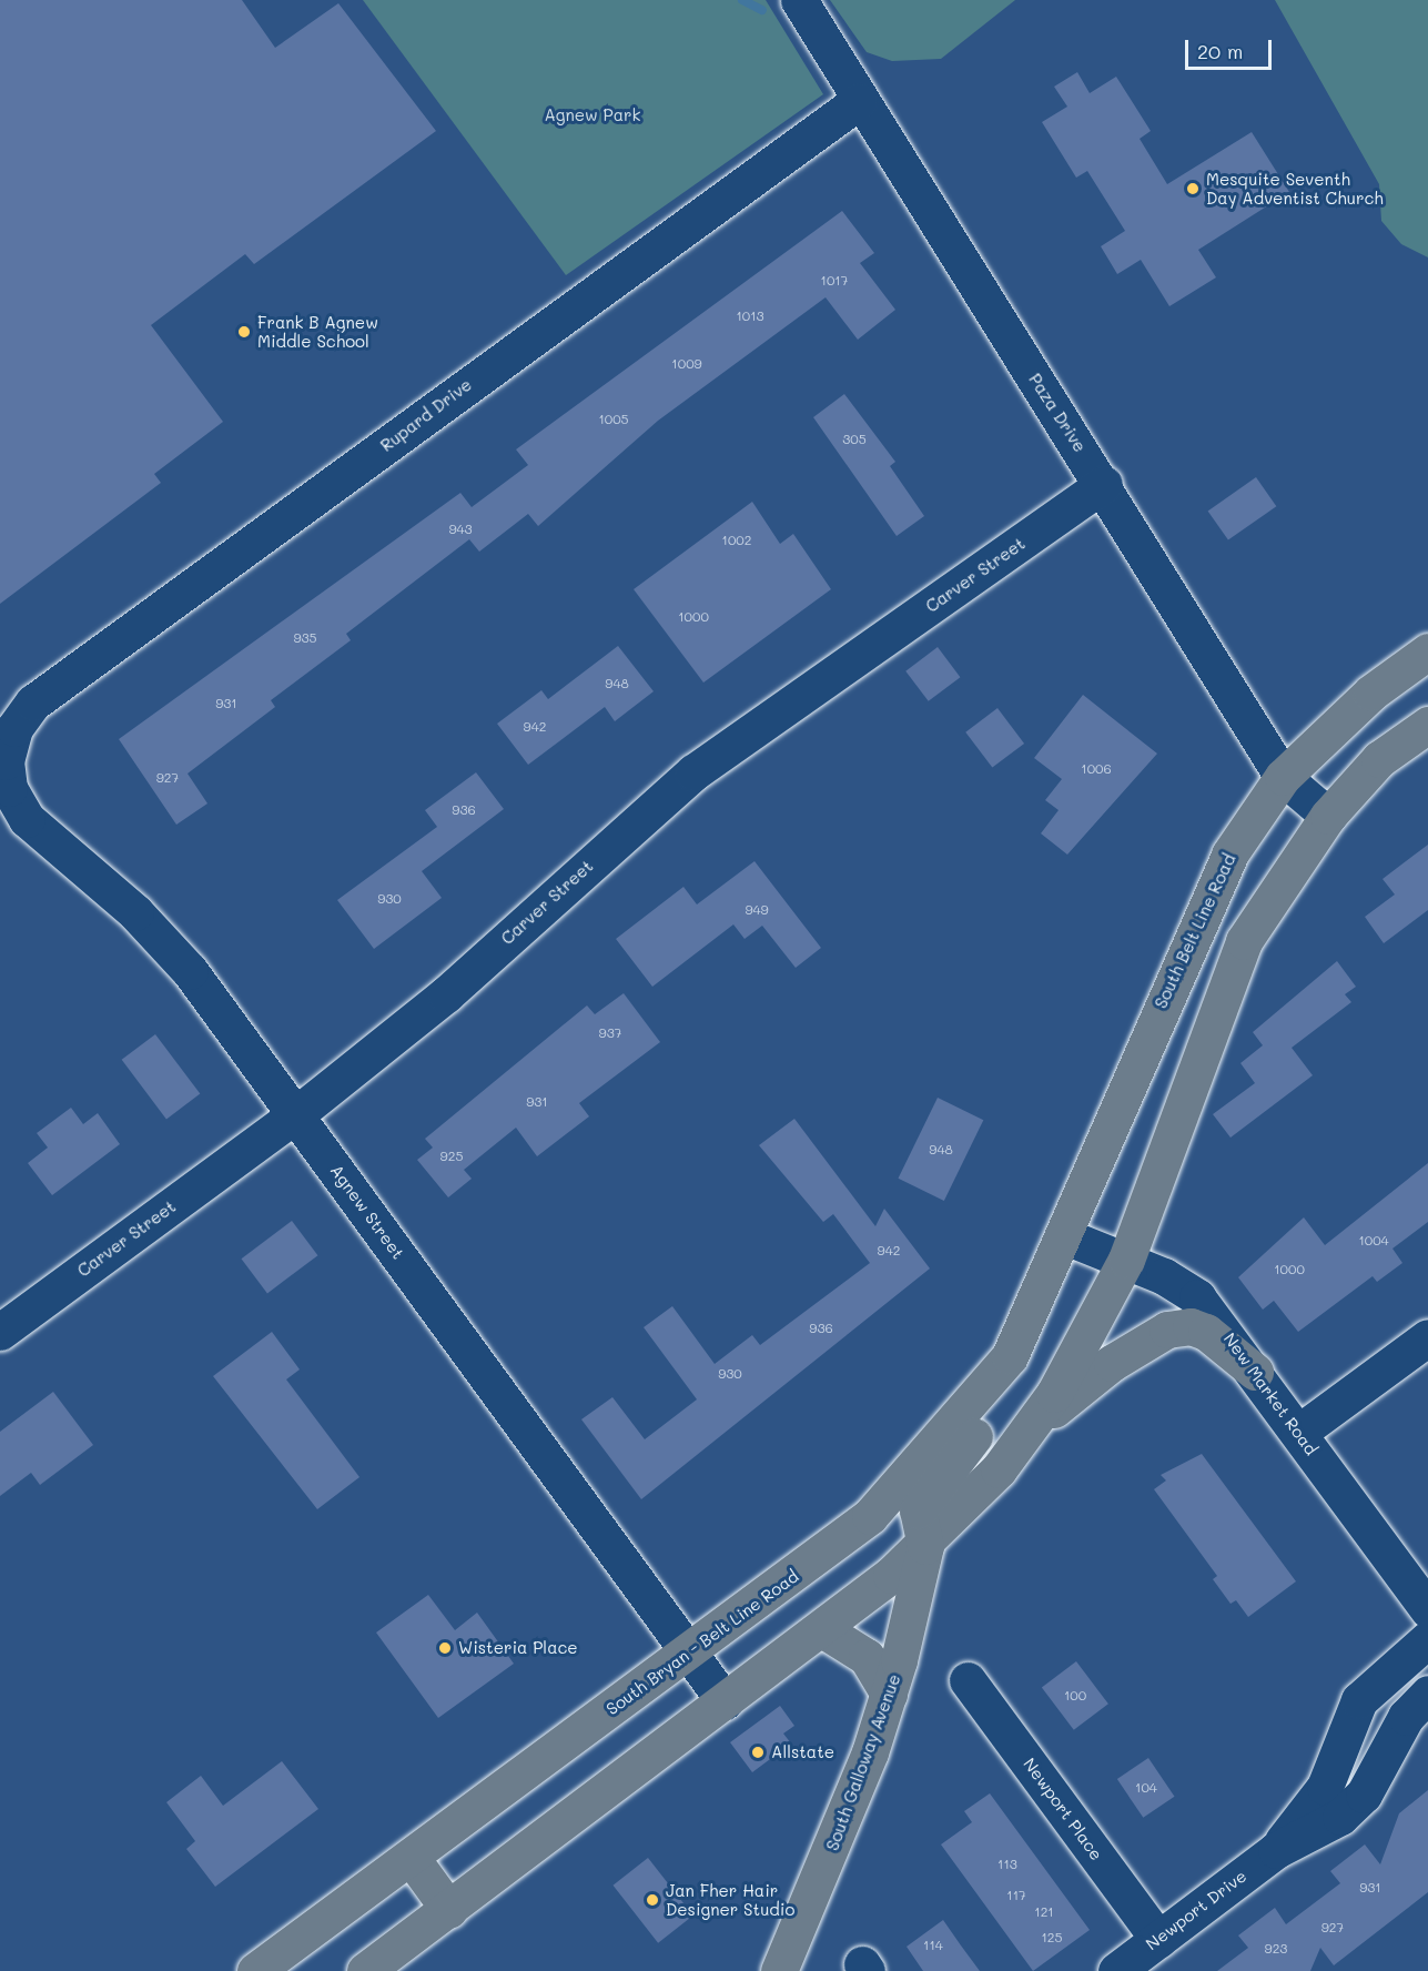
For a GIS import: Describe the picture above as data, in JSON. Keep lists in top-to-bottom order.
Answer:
{
  "streets": {
    "main road": ["South Belt Line Road", "South Bryan - Belt Line Road", "South Galloway Avenue"],
    "street": [
      "Paza Drive",
      "Rupard Drive",
      "Carver Street",
      "Agnew Street",
      "New Market Road",
      "Newport Place",
      "Newport Drive"
    ]
  },
  "crossings": [
    ["Paza Drive", "Rupard Drive"],
    ["Paza Drive", "Carver Street"],
    ["Paza Drive", "South Belt Line Road"],
    ["Rupard Drive", "Agnew Street"],
    ["Carver Street", "Agnew Street"],
    ["South Belt Line Road", "New Market Road"],
    ["South Belt Line Road", "South Bryan - Belt Line Road"],
    ["Agnew Street", "South Bryan - Belt Line Road"],
    ["New Market Road", "South Bryan - Belt Line Road"],
    ["Newport Place", "Newport Drive"]
  ],
  "parks": ["Agnew Park"],
  "places": [
    "Mesquite Seventh Day Adventist Church",
    "Frank B Agnew Middle School",
    "Wisteria Place",
    "Allstate",
    "Jan Fher Hair Designer Studio"
  ],
  "house_numbers": [
    "1017",
    "1013",
    "1009",
    "1005",
    "305",
    "943",
    "1002",
    "1000",
    "935",
    "948",
    "931",
    "942",
    "1006",
    "927",
    "936",
    "930",
    "949",
    "937",
    "931",
    "948",
    "925",
    "1004",
    "942",
    "1000",
    "936",
    "930",
    "100",
    "104",
    "113",
    "931",
    "117",
    "121",
    "927",
    "125",
    "114",
    "923"
  ],
  "scale_bar": "20 m"
}
